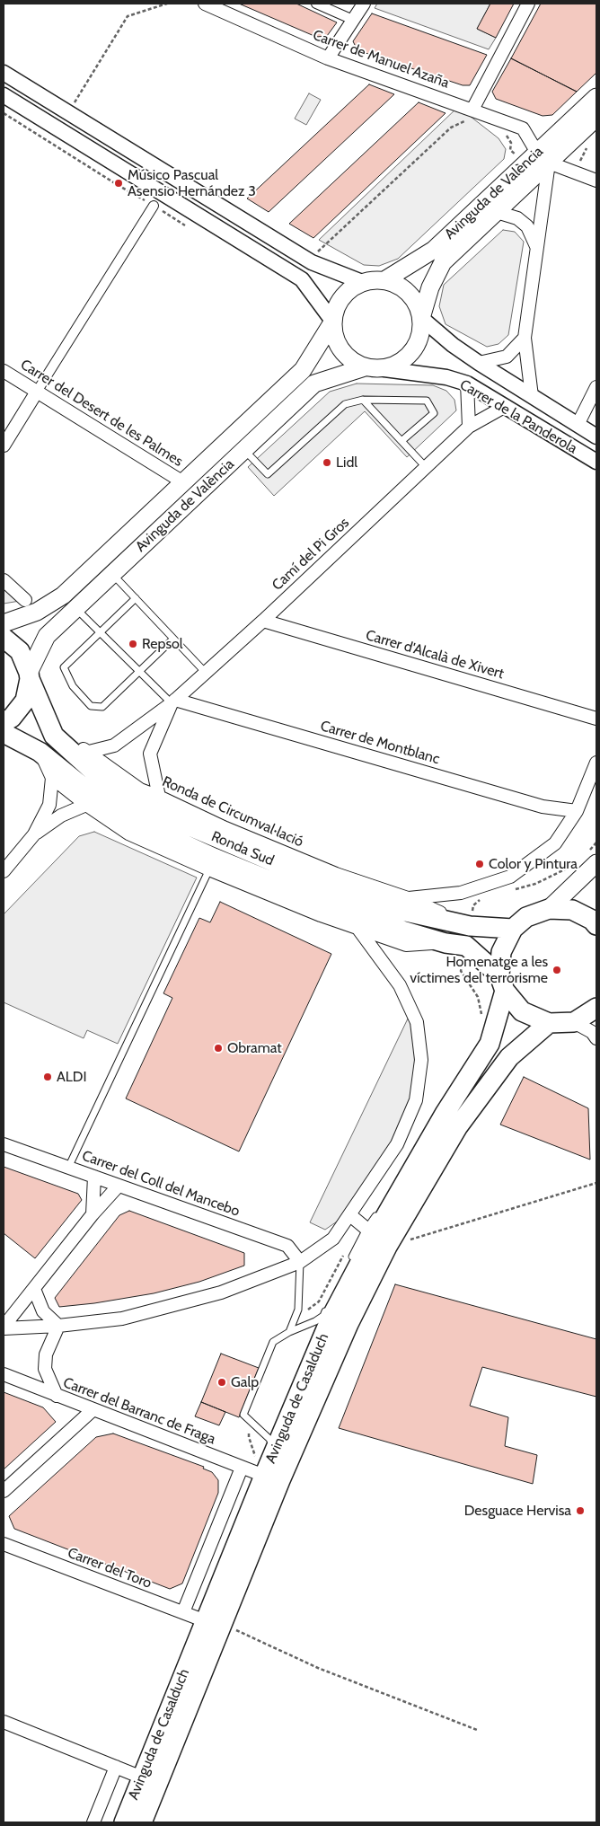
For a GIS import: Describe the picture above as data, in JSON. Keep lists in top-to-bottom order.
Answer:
{
  "streets": {
    "main road": ["Avinguda de València", "Ronda Sud", "Avinguda de Casalduch"],
    "street": [
      "Carrer de Manuel Azaña",
      "Carrer del Desert de les Palmes",
      "Carrer de la Panderola",
      "Camí del Pi Gros",
      "Carrer d'Alcalà de Xivert",
      "Carrer de Montblanc",
      "Ronda de Circumval·lació",
      "Carrer del Coll del Mancebo",
      "Carrer del Barranc de Fraga",
      "Carrer del Toro"
    ]
  },
  "crossings": [
    ["Carrer de Manuel Azaña", "Avinguda de València"],
    ["Carrer de Manuel Azaña", "Carrer de la Panderola"],
    ["Avinguda de València", "Carrer del Desert de les Palmes"],
    ["Avinguda de València", "Carrer de la Panderola"],
    ["Avinguda de València", "Ronda Sud"],
    ["Carrer de la Panderola", "Camí del Pi Gros"],
    ["Camí del Pi Gros", "Carrer d'Alcalà de Xivert"],
    ["Camí del Pi Gros", "Carrer de Montblanc"],
    ["Camí del Pi Gros", "Ronda de Circumval·lació"],
    ["Carrer de Montblanc", "Ronda de Circumval·lació"],
    ["Ronda de Circumval·lació", "Ronda Sud"],
    ["Ronda Sud", "Avinguda de Casalduch"],
    ["Avinguda de Casalduch", "Carrer del Barranc de Fraga"],
    ["Avinguda de Casalduch", "Carrer del Toro"]
  ],
  "places": [
    "Músico Pascual Asensio Hernández 3",
    "Lidl",
    "Repsol",
    "Color y Pintura",
    "Homenatge a les víctimes del terrorisme",
    "Obramat",
    "ALDI",
    "Galp",
    "Desguace Hervisa"
  ]
}
